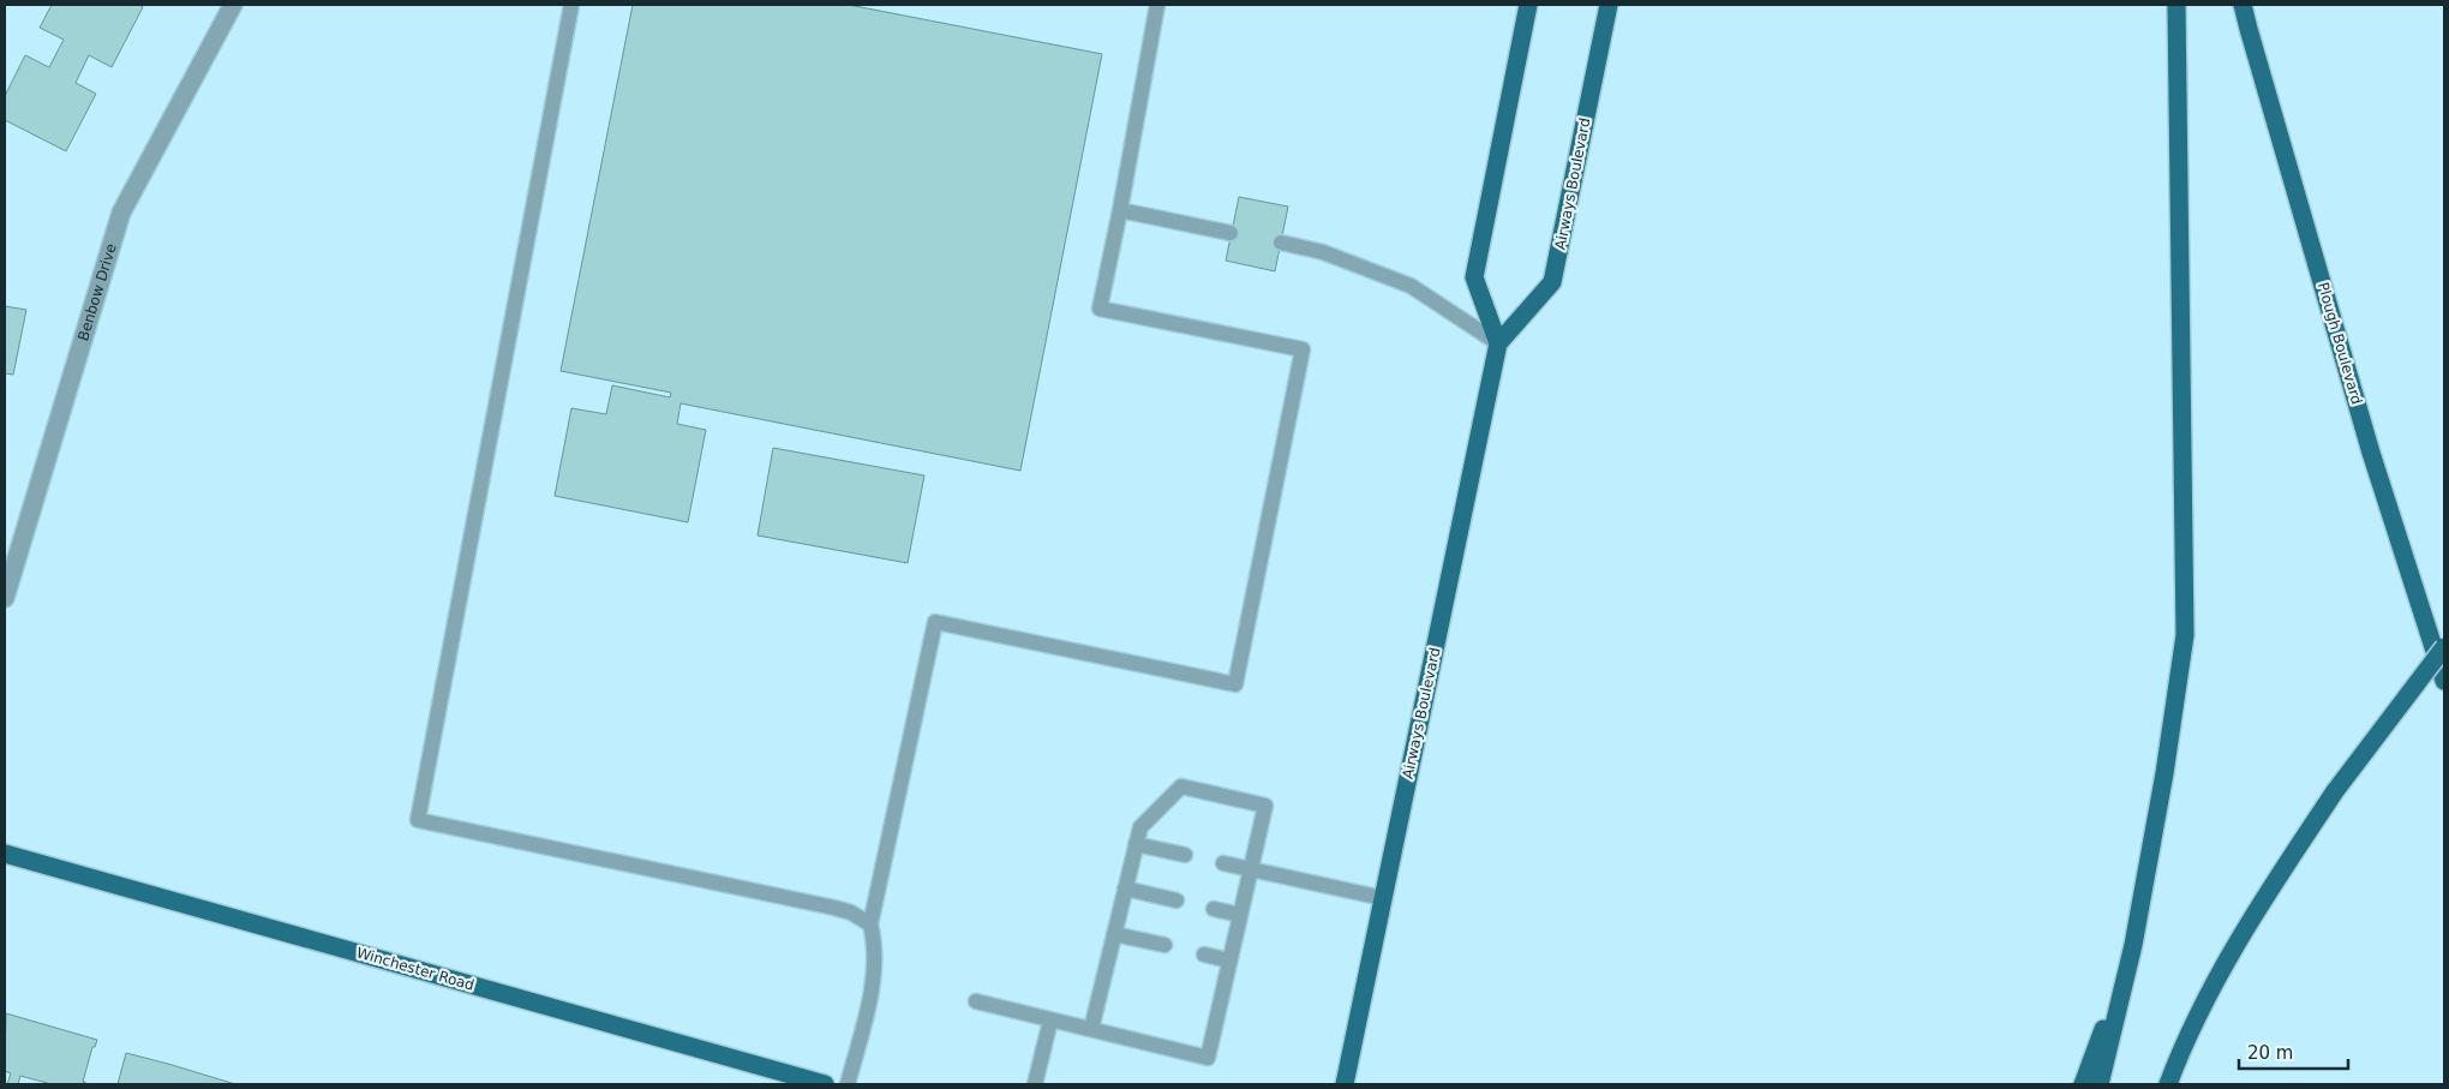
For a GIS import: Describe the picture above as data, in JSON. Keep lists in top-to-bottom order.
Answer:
{
  "streets": {
    "main road": ["Airways Boulevard", "Plough Boulevard", "Winchester Road"],
    "street": ["Benbow Drive"]
  },
  "scale_bar": "20 m"
}
